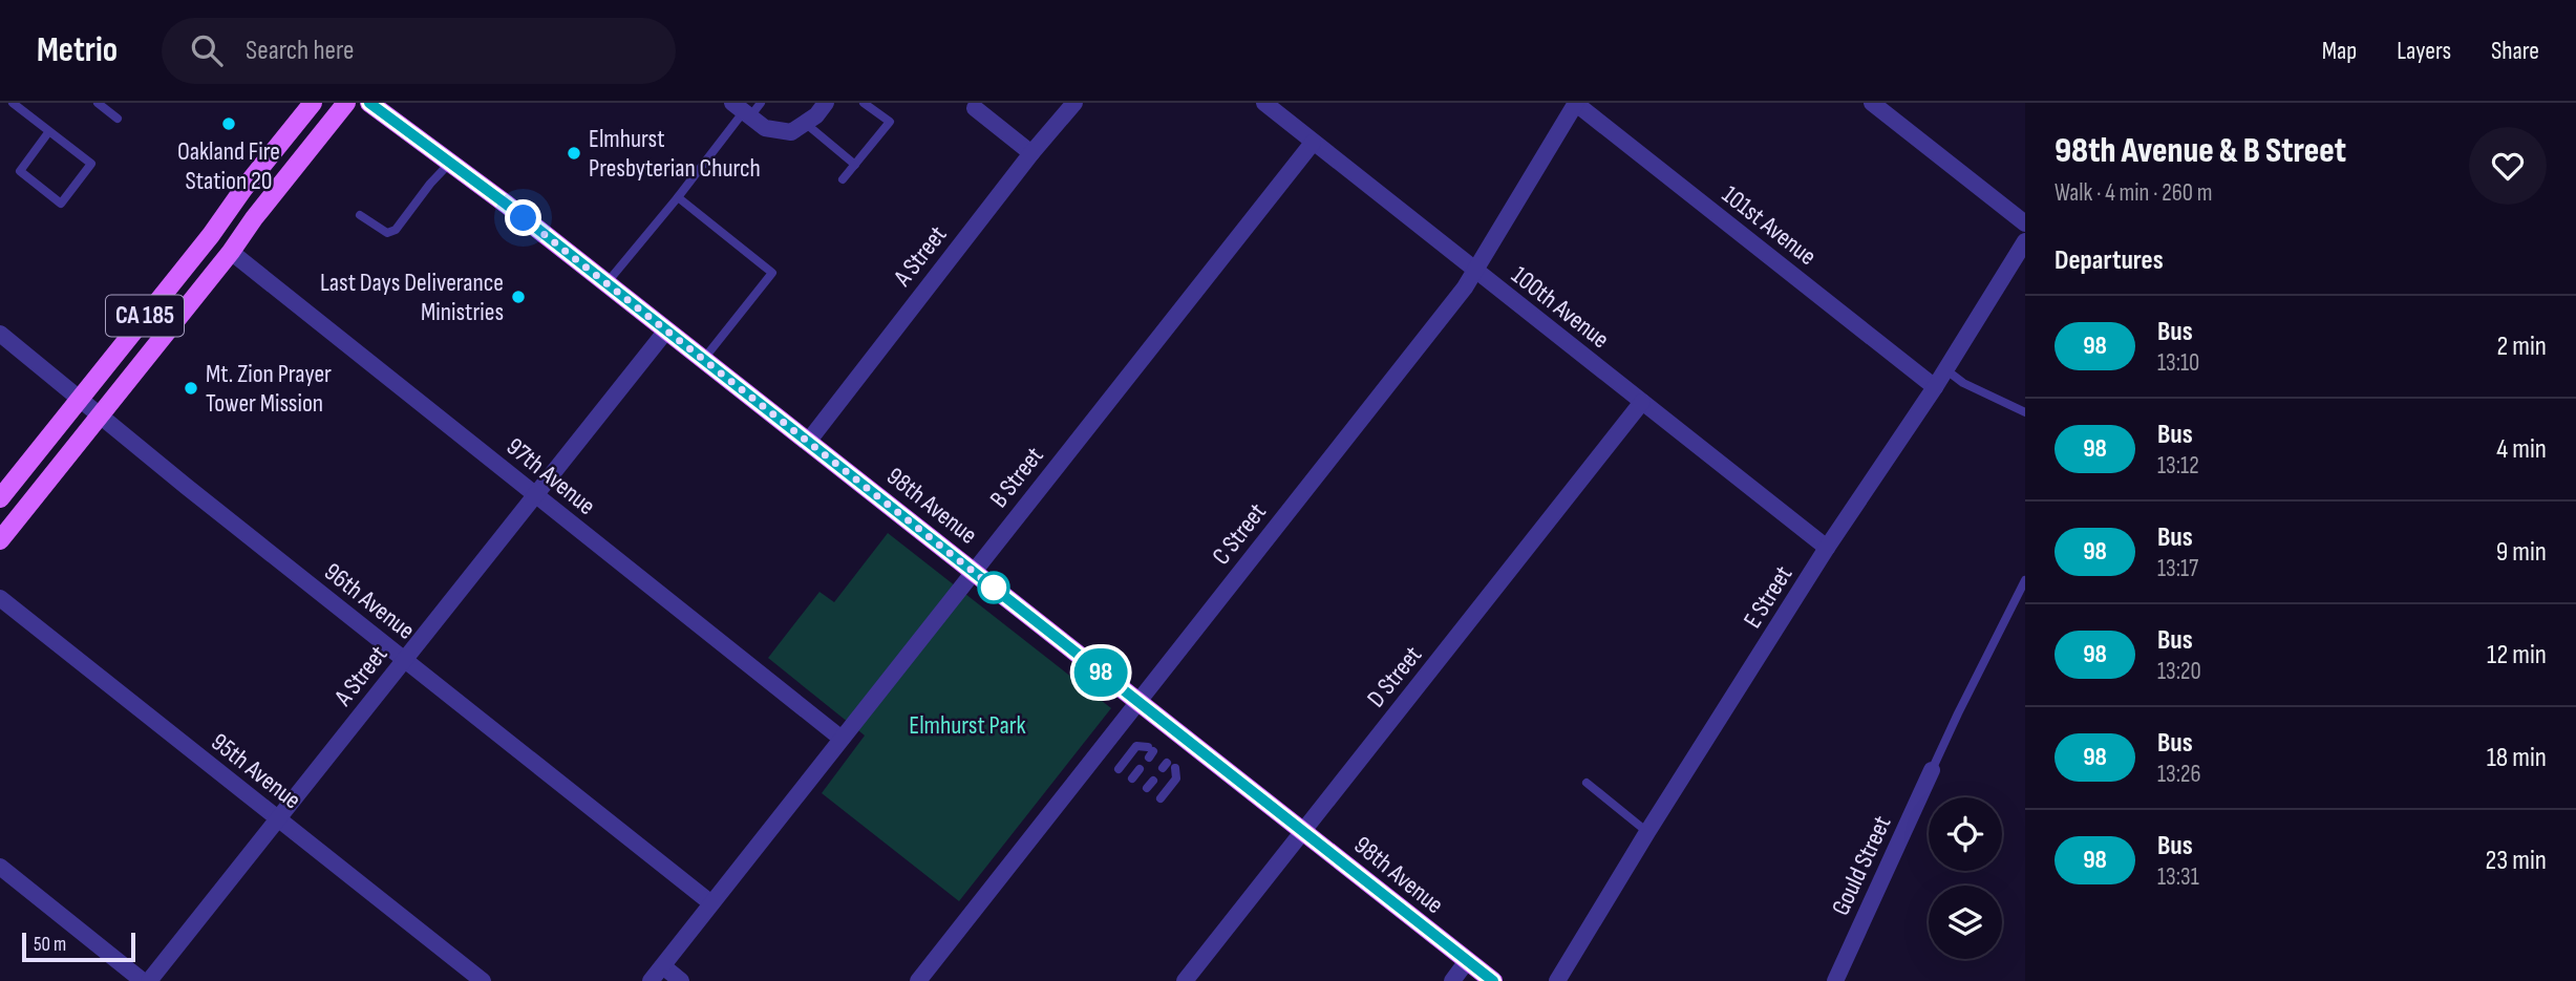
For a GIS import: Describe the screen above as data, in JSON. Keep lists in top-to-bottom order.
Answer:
{
  "streets": {
    "main road": ["CA 185", "98th Avenue"],
    "street": [
      "101st Avenue",
      "A Street",
      "100th Avenue",
      "97th Avenue",
      "B Street",
      "C Street",
      "E Street",
      "96th Avenue",
      "D Street",
      "95th Avenue",
      "Gould Street"
    ]
  },
  "crossings": [
    ["101st Avenue", "C Street"],
    ["101st Avenue", "E Street"],
    ["A Street", "97th Avenue"],
    ["A Street", "98th Avenue"],
    ["A Street", "96th Avenue"],
    ["A Street", "95th Avenue"],
    ["100th Avenue", "B Street"],
    ["100th Avenue", "C Street"],
    ["100th Avenue", "E Street"],
    ["100th Avenue", "D Street"],
    ["CA 185", "97th Avenue"],
    ["CA 185", "96th Avenue"],
    ["97th Avenue", "B Street"],
    ["B Street", "98th Avenue"],
    ["B Street", "96th Avenue"],
    ["98th Avenue", "C Street"],
    ["98th Avenue", "D Street"]
  ],
  "parks": ["Elmhurst Park"],
  "places": [
    "Oakland Fire Station 20",
    "Elmhurst Presbyterian Church",
    "Last Days Deliverance Ministries",
    "Mt. Zion Prayer Tower Mission"
  ],
  "lines": ["bus line 98"],
  "scale_bar": "50 m",
  "page": {
    "header": "Metrio",
    "search": "Search here",
    "nav": ["Map", "Layers", "Share"],
    "on_map": "98",
    "heading": [
      ["98th Avenue & B Street", "Walk · 4 min · 260 m"],
      "Departures"
    ],
    "list": [
      {
        "mark": "98",
        "name": "Bus",
        "note": "13:10",
        "value": "2 min"
      },
      {
        "mark": "98",
        "name": "Bus",
        "note": "13:12",
        "value": "4 min"
      },
      {
        "mark": "98",
        "name": "Bus",
        "note": "13:17",
        "value": "9 min"
      },
      {
        "mark": "98",
        "name": "Bus",
        "note": "13:20",
        "value": "12 min"
      },
      {
        "mark": "98",
        "name": "Bus",
        "note": "13:26",
        "value": "18 min"
      },
      {
        "mark": "98",
        "name": "Bus",
        "note": "13:31",
        "value": "23 min"
      }
    ],
    "scale": "50 m"
  }
}
